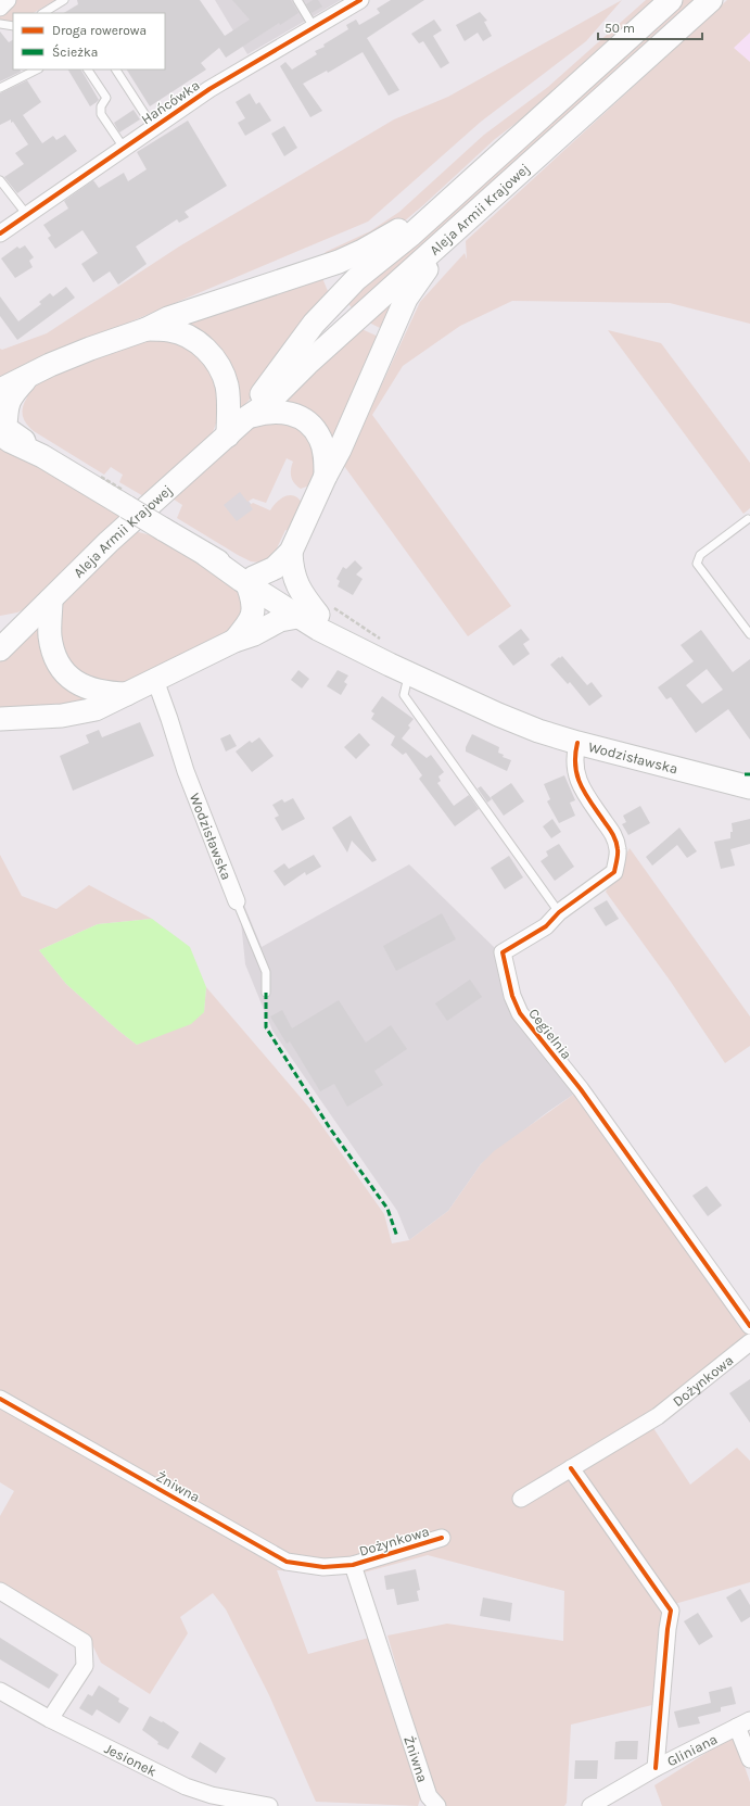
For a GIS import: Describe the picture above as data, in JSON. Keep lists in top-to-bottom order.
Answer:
{
  "streets": {
    "main road": ["Aleja Armii Krajowej", "Wodzisławska"],
    "street": [
      "Hańcówka",
      "Cegielnia",
      "Dożynkowa",
      "Żniwna",
      "Gliniana",
      "Jesionek"
    ]
  },
  "crossings": [
    ["Wodzisławska", "Cegielnia"],
    ["Dożynkowa", "Żniwna"]
  ],
  "legend": ["Droga rowerowa", "Ścieżka"],
  "scale_bar": "50 m"
}
